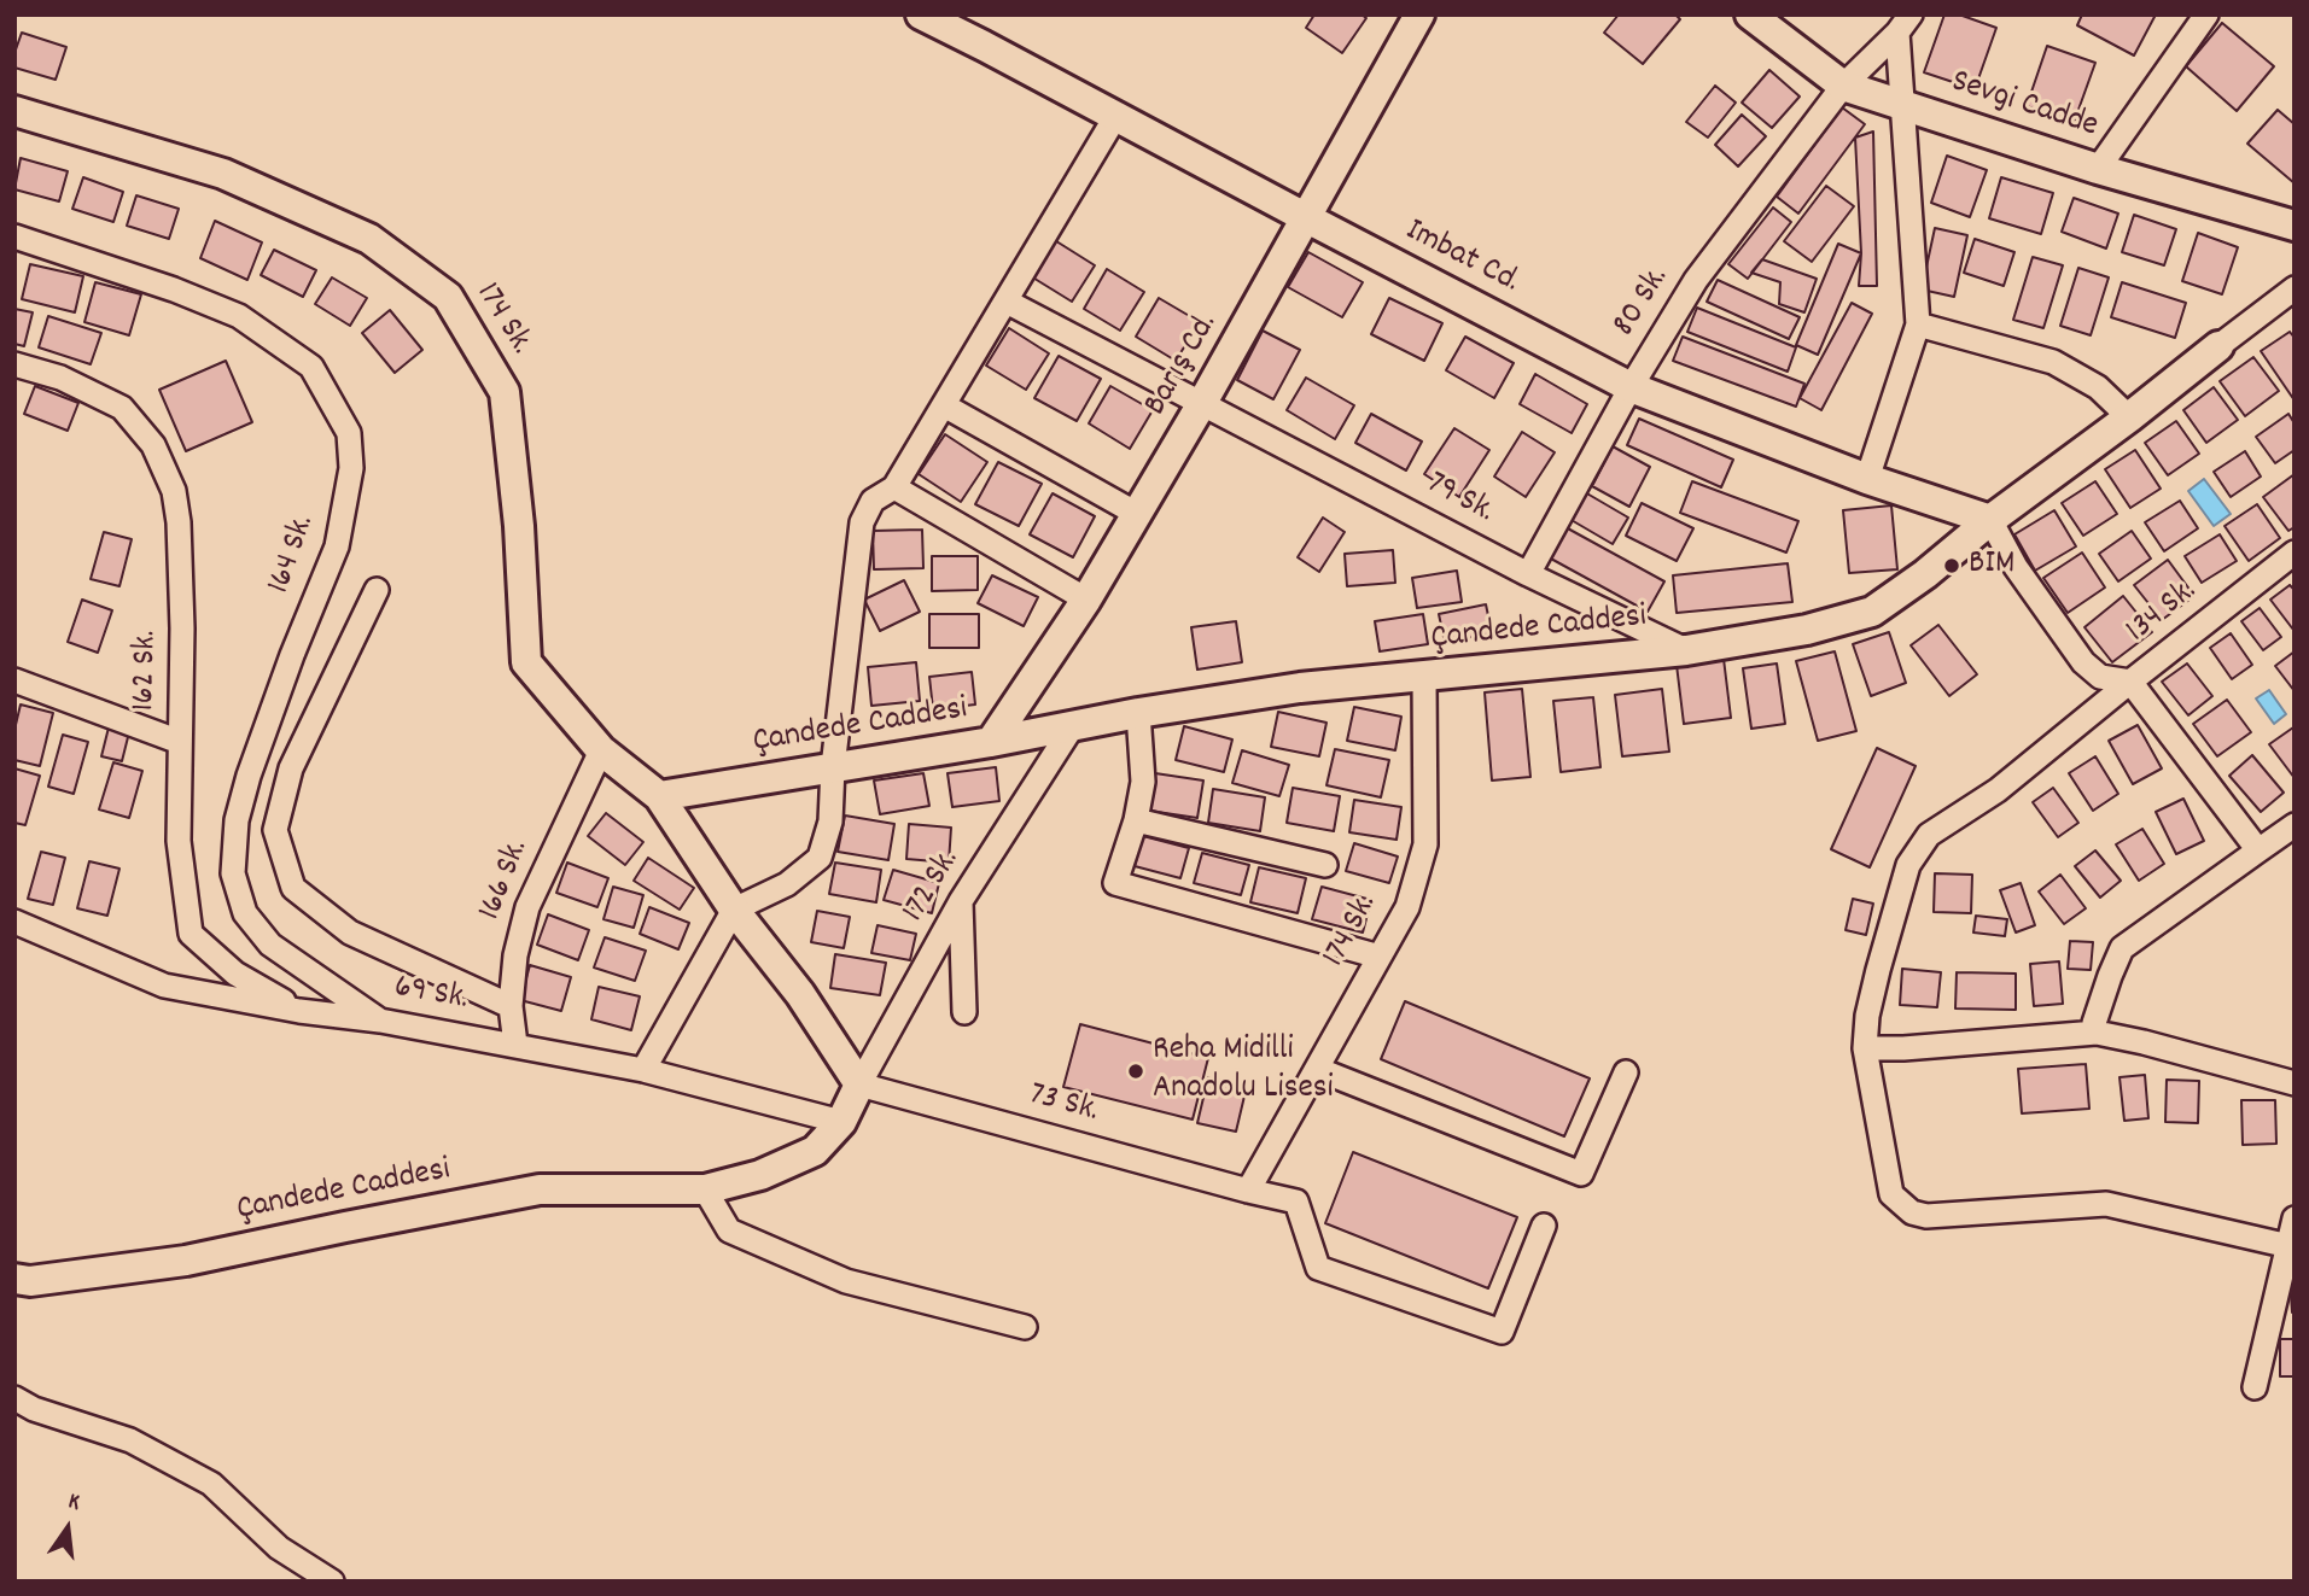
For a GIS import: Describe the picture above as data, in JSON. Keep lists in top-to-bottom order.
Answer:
{
  "streets": {
    "street": [
      "Sevgi Cadde",
      "Imbat Cd.",
      "80 Sk.",
      "174 Sk.",
      "Barış Cd.",
      "79 Sk.",
      "164 Sk.",
      "134 Sk.",
      "Çandede Caddesi",
      "162 Sk.",
      "166 Sk.",
      "172 Sk.",
      "69 Sk.",
      "73 Sk."
    ]
  },
  "crossings": [
    ["Sevgi Cadde", "80 Sk."],
    ["Imbat Cd.", "80 Sk."],
    ["Imbat Cd.", "Barış Cd."],
    ["Imbat Cd.", "134 Sk."],
    ["Imbat Cd.", "Çandede Caddesi"],
    ["80 Sk.", "79 Sk."],
    ["174 Sk.", "Çandede Caddesi"],
    ["174 Sk.", "166 Sk."],
    ["174 Sk.", "73 Sk."],
    ["Barış Cd.", "79 Sk."],
    ["Barış Cd.", "Çandede Caddesi"],
    ["79 Sk.", "Çandede Caddesi"],
    ["164 Sk.", "69 Sk."],
    ["134 Sk.", "Çandede Caddesi"],
    ["Çandede Caddesi", "172 Sk."],
    ["Çandede Caddesi", "69 Sk."],
    ["Çandede Caddesi", "73 Sk."],
    ["162 Sk.", "69 Sk."],
    ["166 Sk.", "69 Sk."],
    ["172 Sk.", "73 Sk."]
  ],
  "places": ["BIM", "Reha Midilli Anadolu Lisesi"],
  "north": "top"
}
